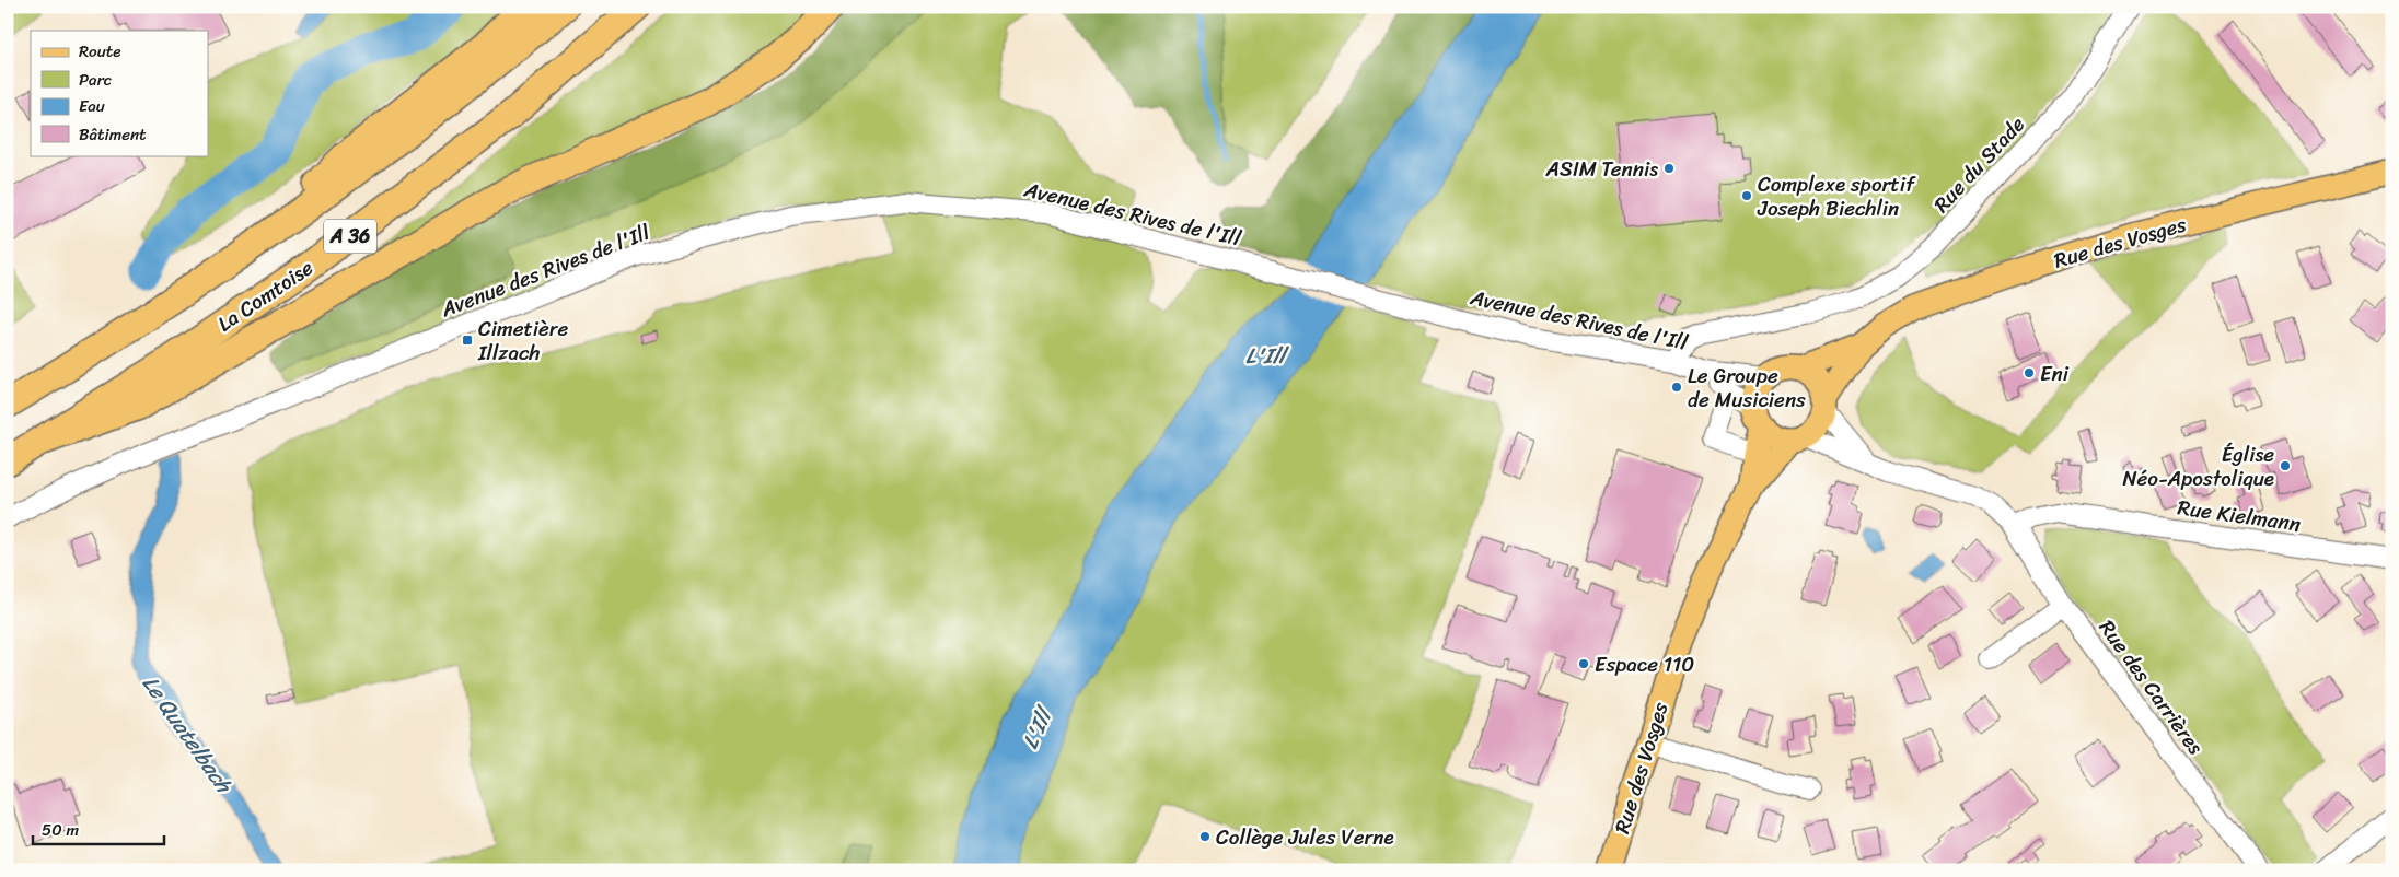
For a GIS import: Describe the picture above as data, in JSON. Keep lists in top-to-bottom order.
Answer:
{
  "streets": {
    "highway": ["A 36", "La Comtoise"],
    "main road": ["Rue des Vosges"],
    "street": [
      "Rue du Stade",
      "Avenue des Rives de l'Ill",
      "Rue Kielmann",
      "Rue des Carrières"
    ]
  },
  "crossings": [
    ["Rue du Stade", "Avenue des Rives de l'Ill"],
    ["Avenue des Rives de l'Ill", "Rue des Vosges"],
    ["Rue Kielmann", "Rue des Carrières"]
  ],
  "water": ["L'Ill", "Le Quatelbach"],
  "places": {
    "other": [
      "ASIM Tennis",
      "Complexe sportif Joseph Biechlin",
      "Eni",
      "Le Groupe de Musiciens",
      "Église Néo-Apostolique",
      "Espace 110",
      "Collège Jules Verne"
    ],
    "transit": ["Cimetière Illzach"]
  },
  "legend": [
    "Route",
    "Parc",
    "Eau",
    "Bâtiment"
  ],
  "scale_bar": "50 m"
}
